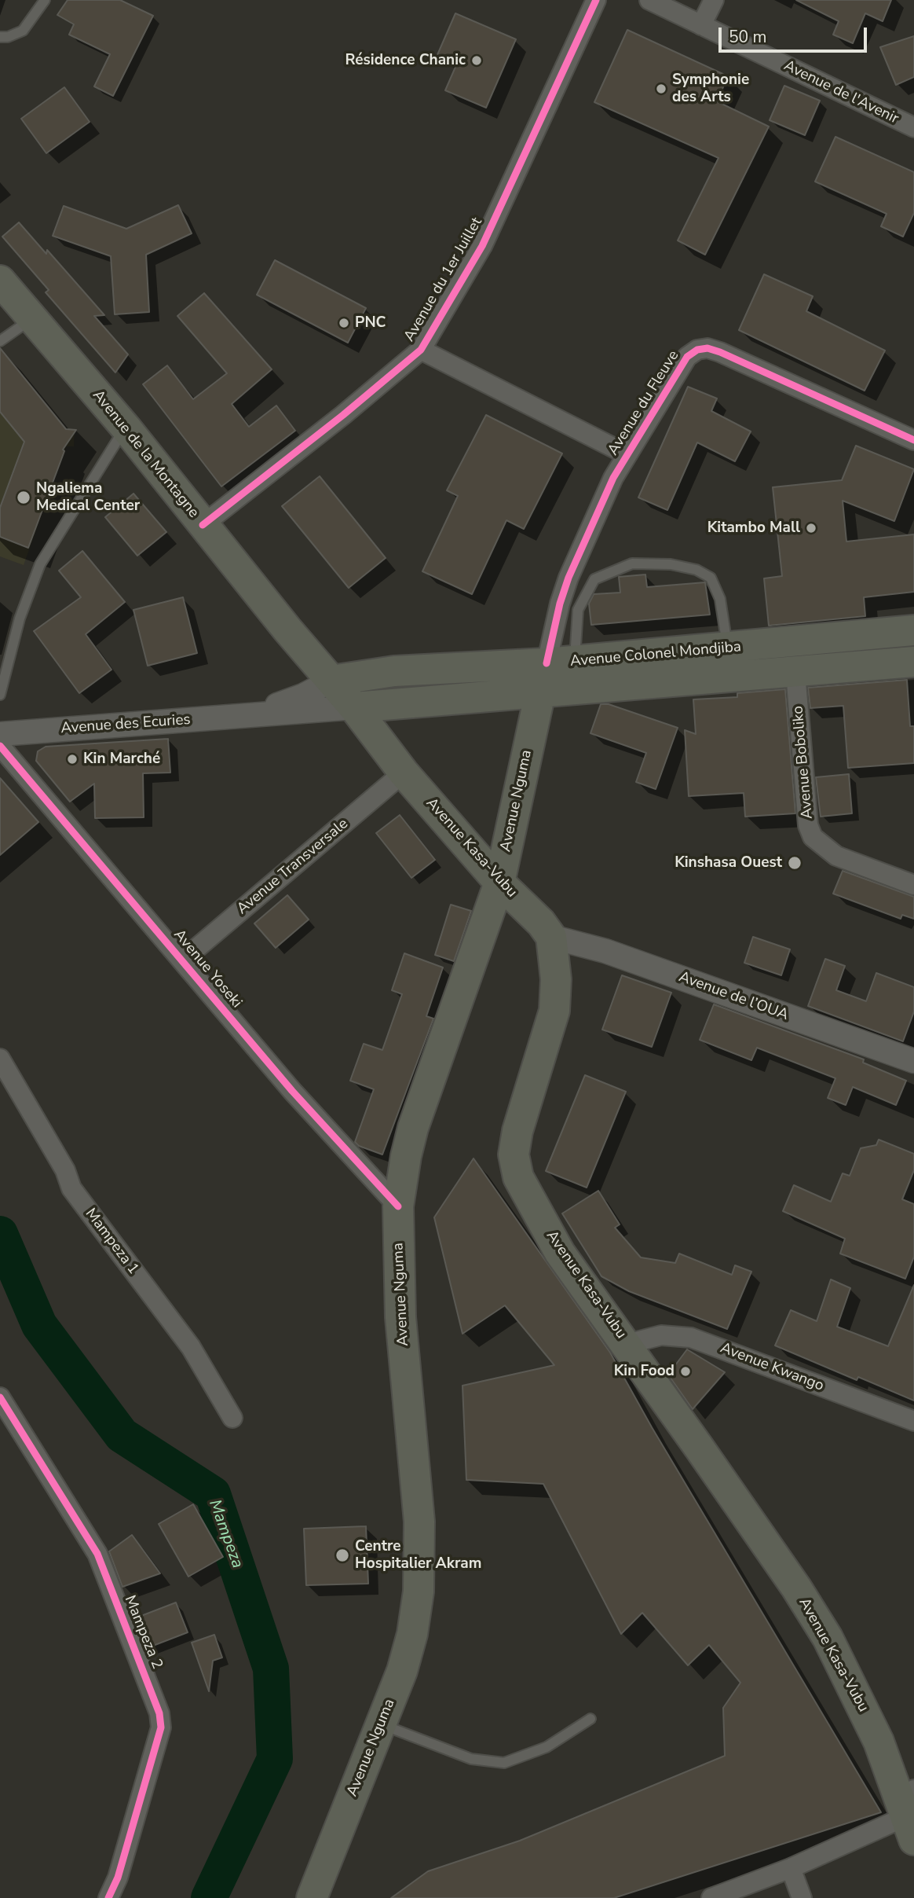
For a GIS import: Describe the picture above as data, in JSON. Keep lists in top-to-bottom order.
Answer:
{
  "streets": {
    "main road": [
      "Avenue de la Montagne",
      "Avenue Colonel Mondjiba",
      "Avenue Nguma",
      "Avenue Kasa-Vubu"
    ],
    "street": [
      "Avenue de l'Avenir",
      "Avenue du 1er Juillet",
      "Avenue du Fleuve",
      "Avenue des Ecuries",
      "Avenue Boboliko",
      "Avenue Transversale",
      "Avenue Yoseki",
      "Avenue de l’OUA",
      "Mampeza 1",
      "Avenue Kwango",
      "Mampeza 2"
    ]
  },
  "crossings": [
    ["Avenue du 1er Juillet", "Avenue de la Montagne"],
    ["Avenue du Fleuve", "Avenue Colonel Mondjiba"],
    ["Avenue du Fleuve", "Avenue Nguma"],
    ["Avenue de la Montagne", "Avenue Colonel Mondjiba"],
    ["Avenue de la Montagne", "Avenue des Ecuries"],
    ["Avenue de la Montagne", "Avenue Kasa-Vubu"],
    ["Avenue Colonel Mondjiba", "Avenue des Ecuries"],
    ["Avenue Colonel Mondjiba", "Avenue Boboliko"],
    ["Avenue Colonel Mondjiba", "Avenue Nguma"],
    ["Avenue Colonel Mondjiba", "Avenue Kasa-Vubu"],
    ["Avenue des Ecuries", "Avenue Kasa-Vubu"],
    ["Avenue Nguma", "Avenue Kasa-Vubu"],
    ["Avenue Nguma", "Avenue Yoseki"],
    ["Avenue Kasa-Vubu", "Avenue Transversale"],
    ["Avenue Kasa-Vubu", "Avenue de l’OUA"],
    ["Avenue Kasa-Vubu", "Avenue Kwango"],
    ["Avenue Transversale", "Avenue Yoseki"]
  ],
  "water": ["Mampeza"],
  "places": [
    "Résidence Chanic",
    "Symphonie des Arts",
    "PNC",
    "Ngaliema Medical Center",
    "Kitambo Mall",
    "Kin Marché",
    "Kinshasa Ouest",
    "Kin Food",
    "Centre Hospitalier Akram"
  ],
  "scale_bar": "50 m"
}
